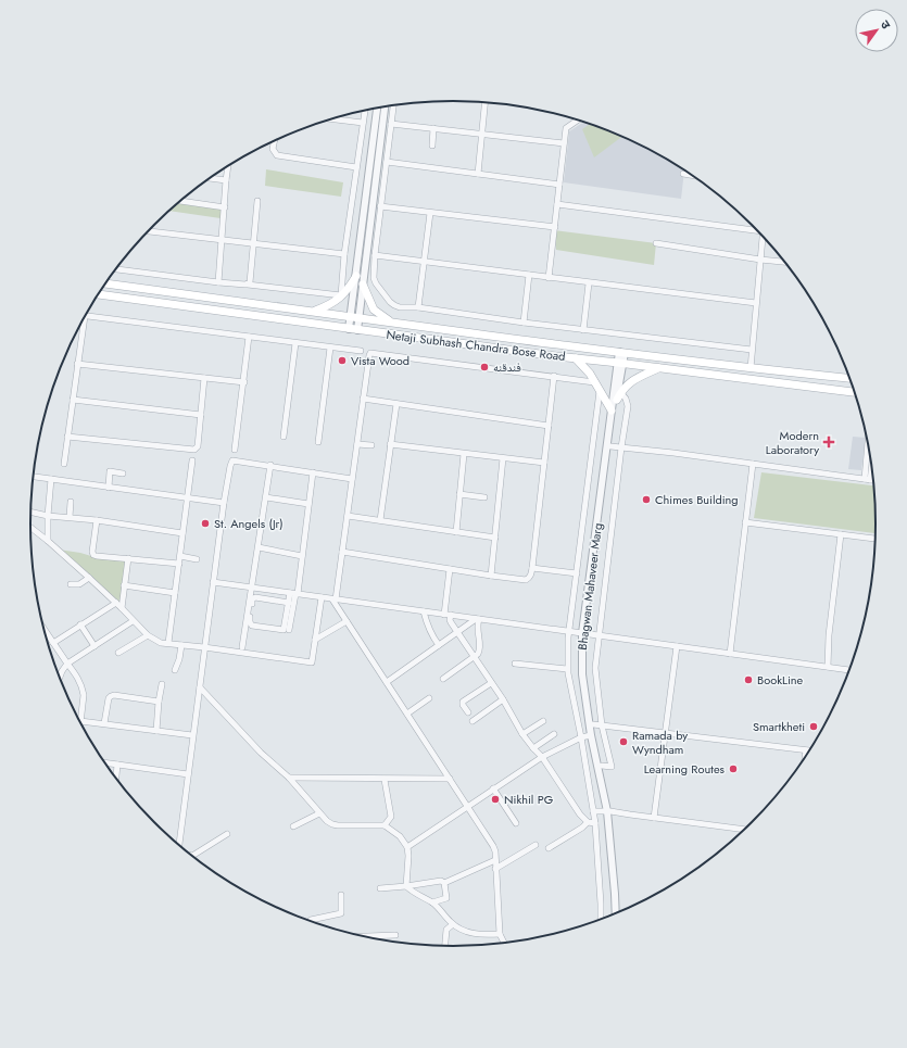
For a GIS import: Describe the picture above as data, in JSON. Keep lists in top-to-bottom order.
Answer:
{
  "streets": {
    "main road": ["Netaji Subhash Chandra Bose Road"],
    "street": ["Bhagwan Mahaveer Marg"]
  },
  "crossings": [
    ["Netaji Subhash Chandra Bose Road", "Bhagwan Mahaveer Marg"]
  ],
  "places": {
    "other": [
      "Vista Wood",
      "فندقنه",
      "Chimes Building",
      "St. Angels (Jr)",
      "BookLine",
      "Smartkheti",
      "Ramada by Wyndham",
      "Learning Routes",
      "Nikhil PG"
    ],
    "health": ["Modern Laboratory"]
  },
  "north": "top right"
}
